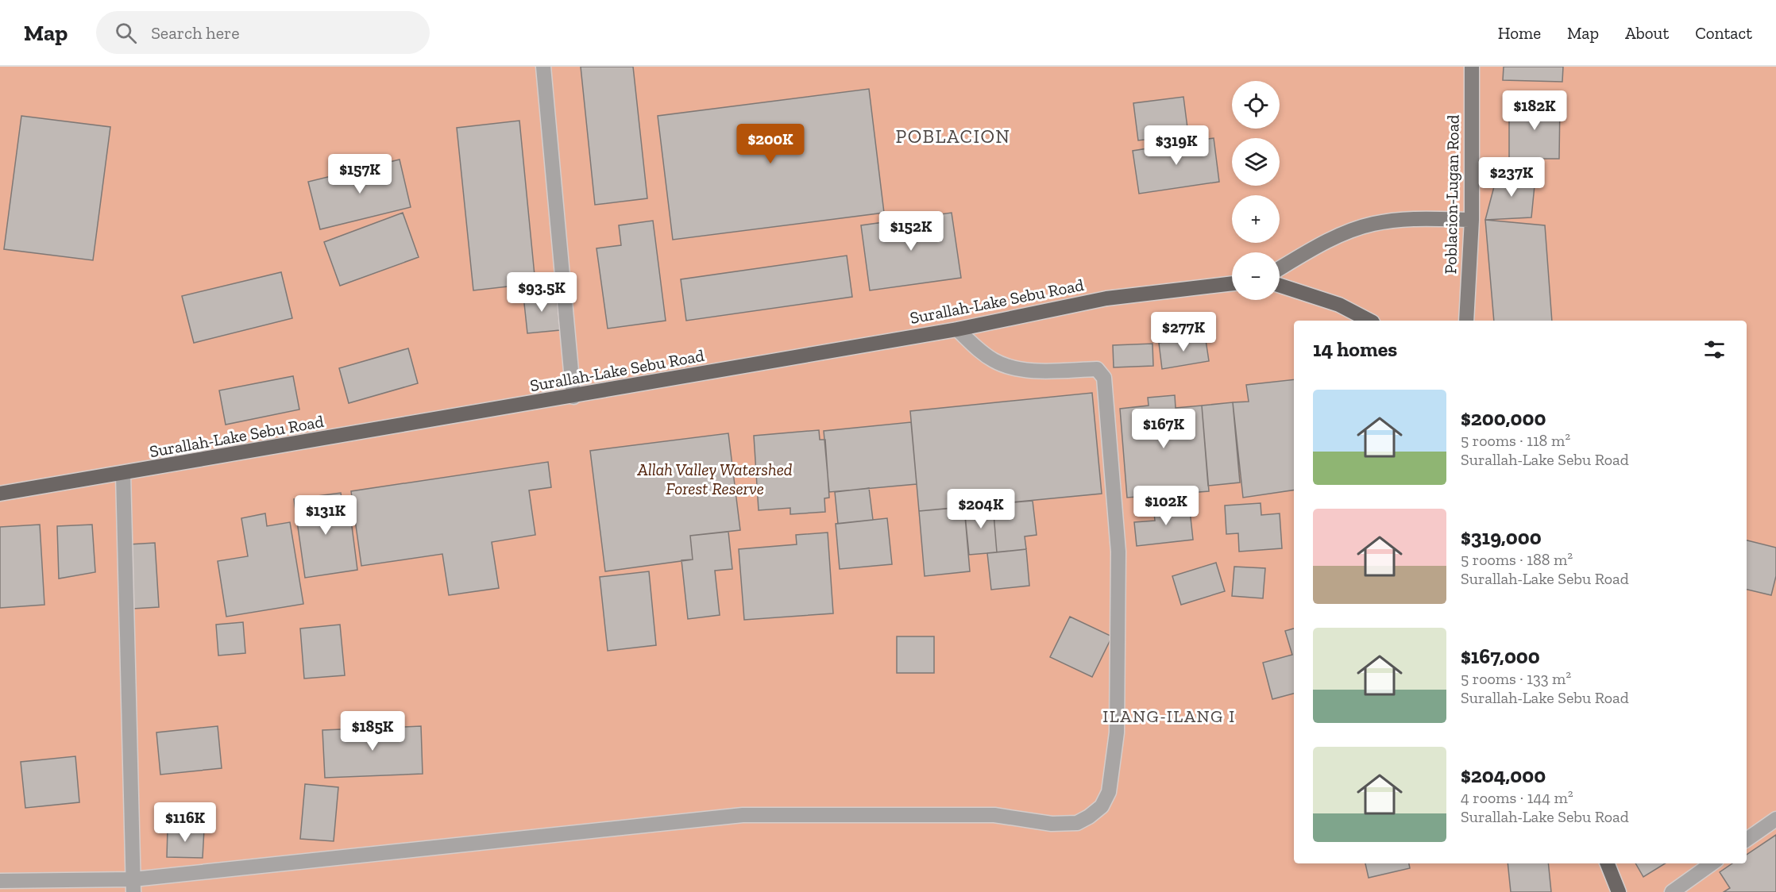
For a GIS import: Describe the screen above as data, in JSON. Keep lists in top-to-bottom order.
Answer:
{
  "streets": {
    "main road": ["Poblacion-Lugan Road", "Surallah-Lake Sebu Road"]
  },
  "districts": ["POBLACION", "ILANG-ILANG I"],
  "parks": ["Allah Valley Watershed Forest Reserve"],
  "page": {
    "header": "Map",
    "search": "Search here",
    "nav": [
      "Home",
      "Map",
      "About",
      "Contact"
    ],
    "map_buttons": ["+", "−"],
    "price": [
      "$182K",
      "$200K",
      "$319K",
      "$157K",
      "$237K",
      "$152K",
      "$93.5K",
      "$277K",
      "$167K",
      "$102K",
      "$204K",
      "$131K",
      "$185K",
      "$116K"
    ],
    "heading": "14 homes",
    "list": [
      {
        "name": "$200,000",
        "note": "5 rooms · 118 m² · Surallah-Lake Sebu Road"
      },
      {
        "name": "$319,000",
        "note": "5 rooms · 188 m² · Surallah-Lake Sebu Road"
      },
      {
        "name": "$167,000",
        "note": "5 rooms · 133 m² · Surallah-Lake Sebu Road"
      },
      {
        "name": "$204,000",
        "note": "4 rooms · 144 m² · Surallah-Lake Sebu Road"
      }
    ]
  }
}
